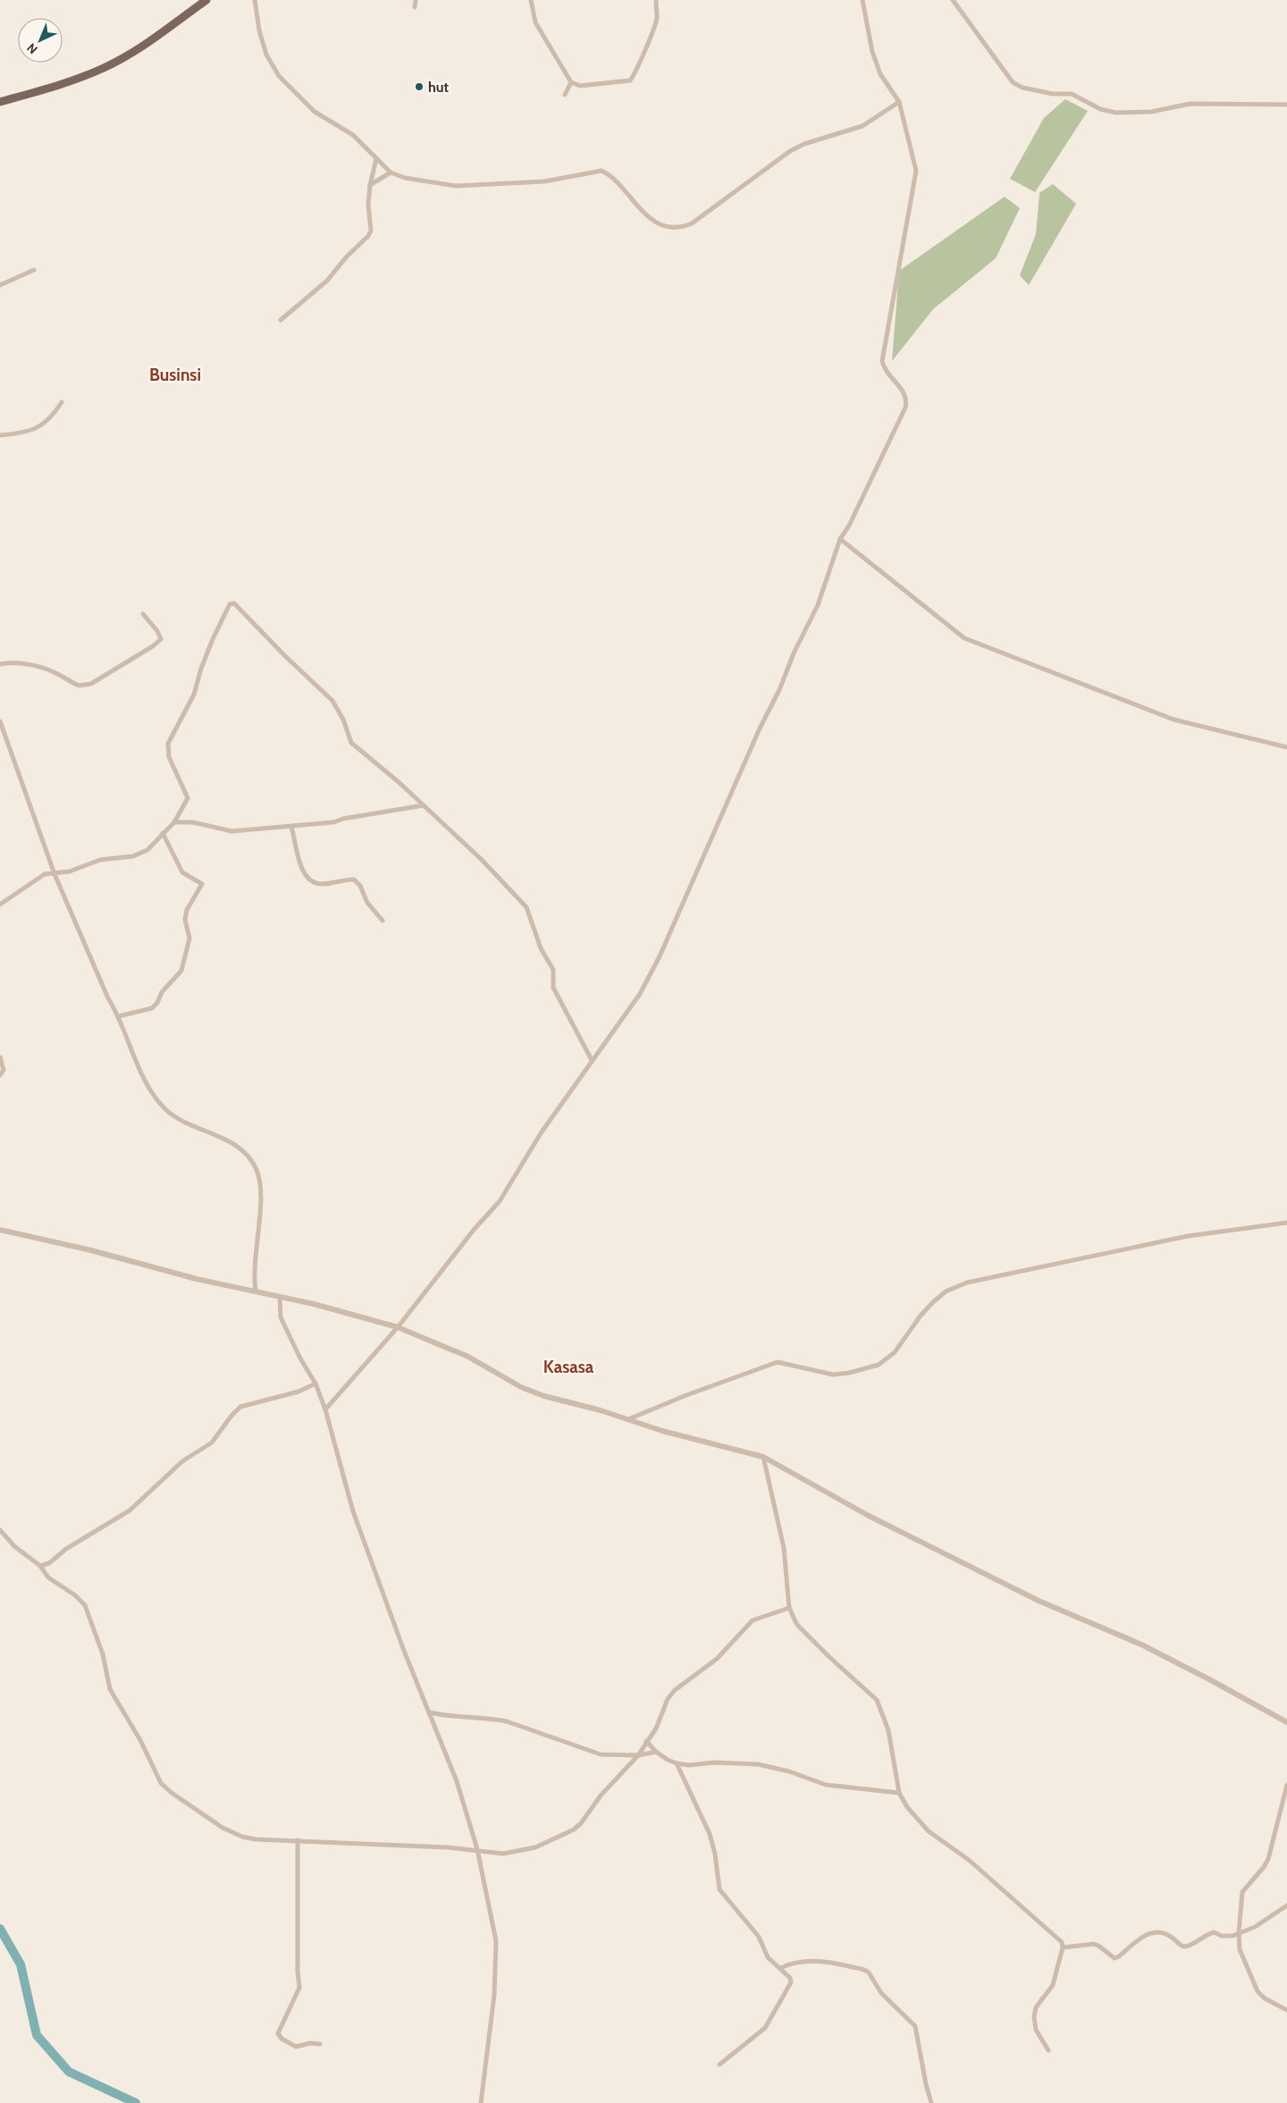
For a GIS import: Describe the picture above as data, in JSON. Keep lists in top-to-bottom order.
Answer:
{
  "districts": ["Businsi", "Kasasa"],
  "places": ["hut"],
  "north": "bottom left"
}
